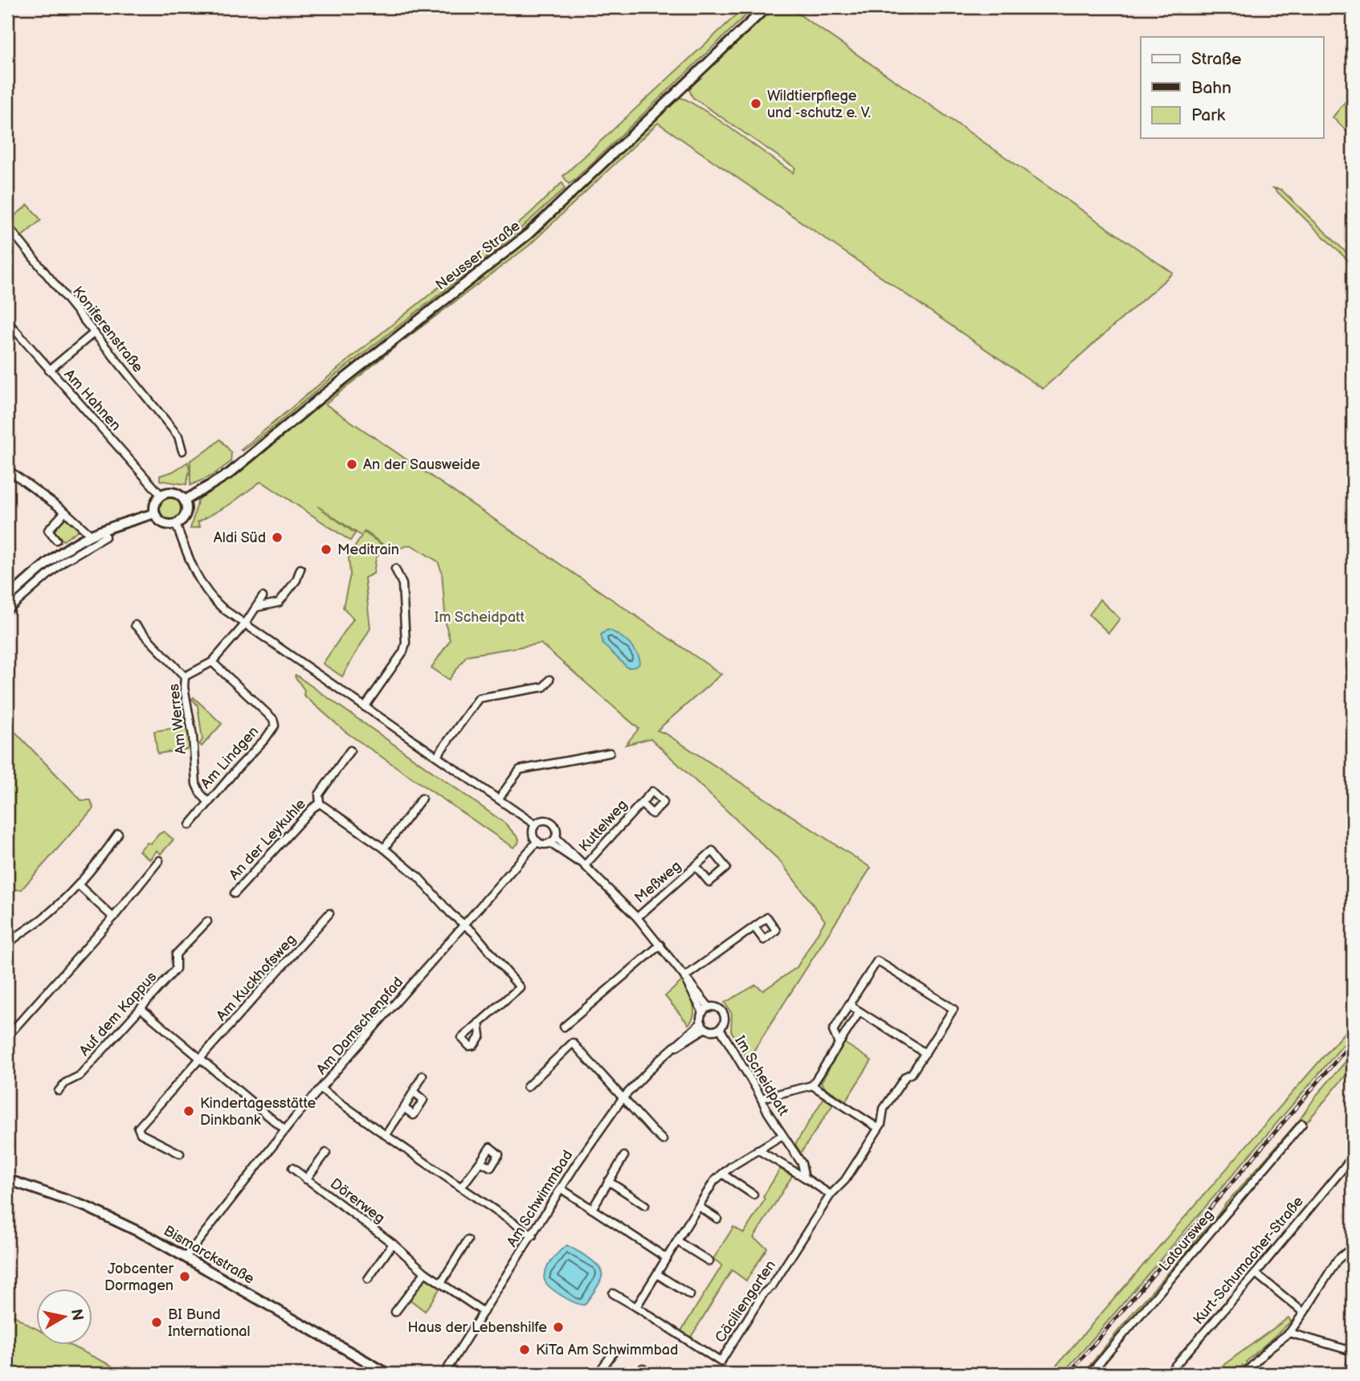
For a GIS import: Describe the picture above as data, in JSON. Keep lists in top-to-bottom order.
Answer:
{
  "streets": {
    "main road": ["Neusser Straße", "Bismarckstraße"],
    "street": [
      "Koniferenstraße",
      "Am Hahnen",
      "Am Werres",
      "Am Lindgen",
      "Kuttelweg",
      "An der Leykuhle",
      "Meßweg",
      "Am Kuckhofsweg",
      "Auf dem Kappus",
      "Am Damschenpfad",
      "Im Scheidpatt",
      "Am Schwimmbad",
      "Dörerweg",
      "Latoursweg",
      "Kurt-Schumacher-Straße",
      "Cäciliengarten"
    ]
  },
  "crossings": [
    ["Neusser Straße", "Am Hahnen"],
    ["Neusser Straße", "Im Scheidpatt"],
    ["Am Hahnen", "Im Scheidpatt"],
    ["Am Werres", "Am Lindgen"],
    ["Am Werres", "Im Scheidpatt"],
    ["Kuttelweg", "Im Scheidpatt"],
    ["An der Leykuhle", "Am Damschenpfad"],
    ["Meßweg", "Im Scheidpatt"],
    ["Am Damschenpfad", "Im Scheidpatt"],
    ["Am Damschenpfad", "Bismarckstraße"],
    ["Im Scheidpatt", "Am Schwimmbad"],
    ["Am Schwimmbad", "Dörerweg"]
  ],
  "parks": ["Im Scheidpatt"],
  "places": [
    "Wildtierpflege und -schutz e. V.",
    "An der Sausweide",
    "Aldi Süd",
    "Meditrain",
    "Kindertagesstätte Dinkbank",
    "Jobcenter Dormagen",
    "BI Bund International",
    "Haus der Lebenshilfe",
    "KiTa Am Schwimmbad"
  ],
  "legend": ["Straße", "Bahn", "Park"],
  "north": "right"
}
